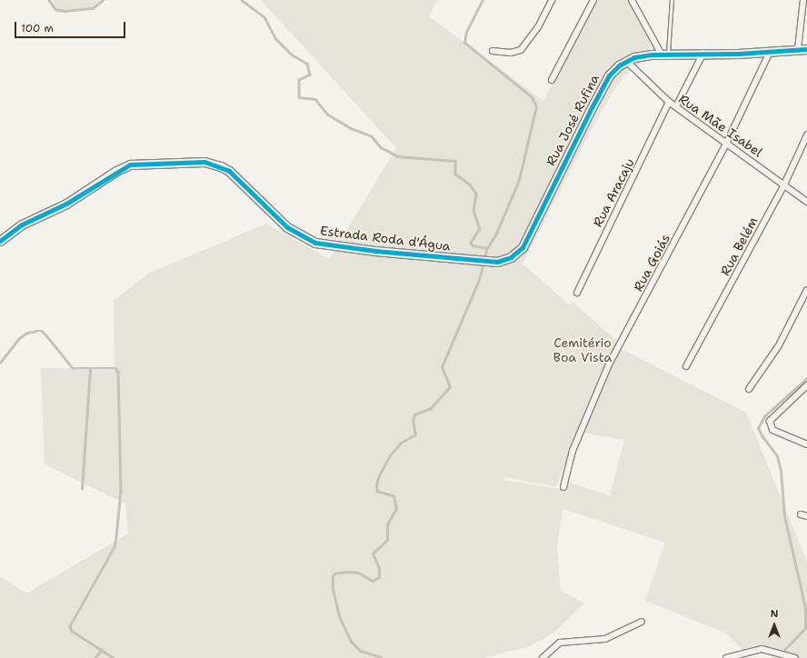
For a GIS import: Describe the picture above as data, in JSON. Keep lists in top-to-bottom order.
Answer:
{
  "streets": {
    "street": [
      "Rua José Rufina",
      "Rua Mãe Isabel",
      "Rua Aracaju",
      "Estrada Roda d'Água",
      "Rua Belém",
      "Rua Goiás"
    ]
  },
  "crossings": [
    ["Rua José Rufina", "Rua Mãe Isabel"],
    ["Rua José Rufina", "Estrada Roda d'Água"],
    ["Rua José Rufina", "Rua Goiás"],
    ["Rua Mãe Isabel", "Rua Aracaju"],
    ["Rua Mãe Isabel", "Rua Belém"],
    ["Rua Mãe Isabel", "Rua Goiás"]
  ],
  "parks": ["Cemitério Boa Vista"],
  "scale_bar": "100 m",
  "north": "top"
}
